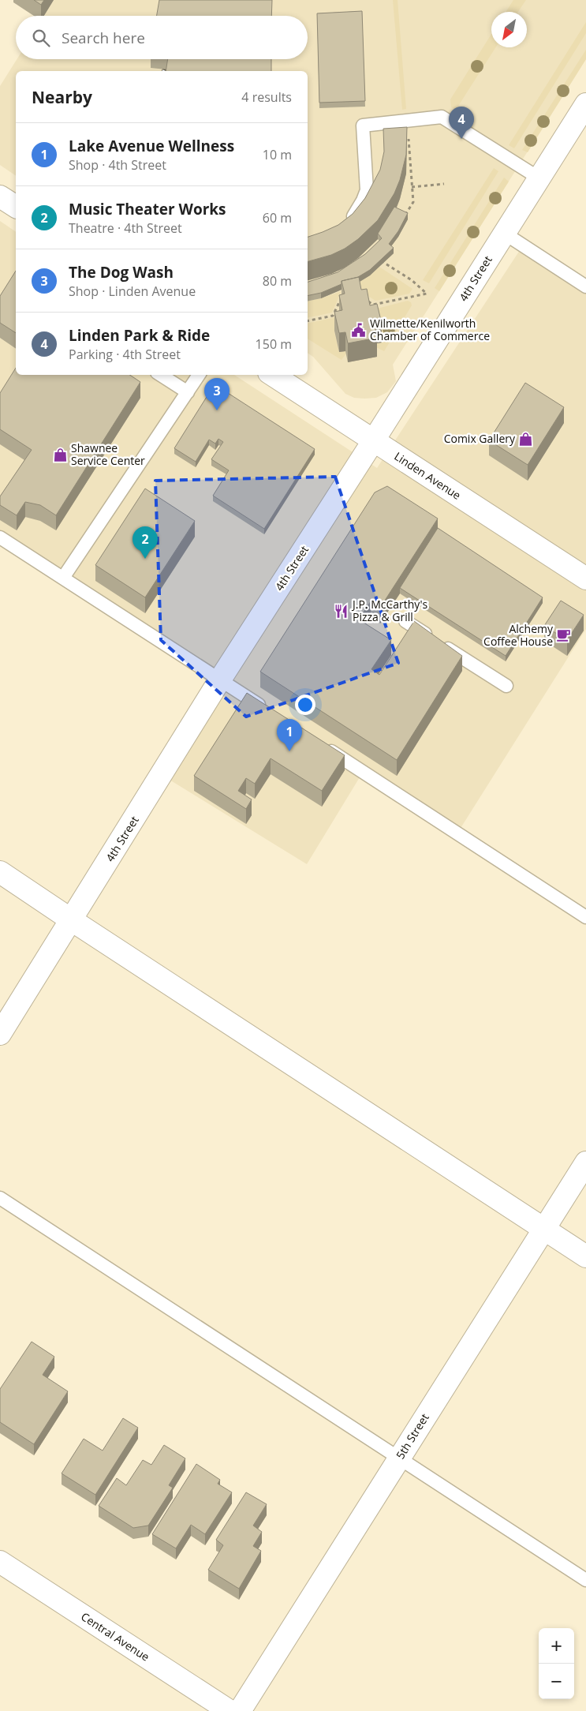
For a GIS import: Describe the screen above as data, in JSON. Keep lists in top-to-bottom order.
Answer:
{
  "streets": {
    "street": [
      "4th Street",
      "Linden Avenue",
      "5th Street",
      "Central Avenue"
    ]
  },
  "crossings": [
    ["4th Street", "Linden Avenue"]
  ],
  "places": {
    "public building": ["Wilmette/Kenilworth Chamber of Commerce"],
    "shop": ["Comix Gallery", "Shawnee Service Center"],
    "restaurant": ["J.P. McCarthy's Pizza & Grill"],
    "cafe": ["Alchemy Coffee House"]
  },
  "north": "bottom left",
  "page": {
    "search": "Search here",
    "heading": ["Nearby", "4 results"],
    "pins": [
      "4",
      "3",
      "2",
      "1"
    ],
    "list": [
      {
        "mark": "1",
        "name": "Lake Avenue Wellness",
        "note": "Shop · 4th Street",
        "value": "10 m"
      },
      {
        "mark": "2",
        "name": "Music Theater Works",
        "note": "Theatre · 4th Street",
        "value": "60 m"
      },
      {
        "mark": "3",
        "name": "The Dog Wash",
        "note": "Shop · Linden Avenue",
        "value": "80 m"
      },
      {
        "mark": "4",
        "name": "Linden Park & Ride",
        "note": "Parking · 4th Street",
        "value": "150 m"
      }
    ],
    "map_buttons": ["+", "−"]
  }
}
